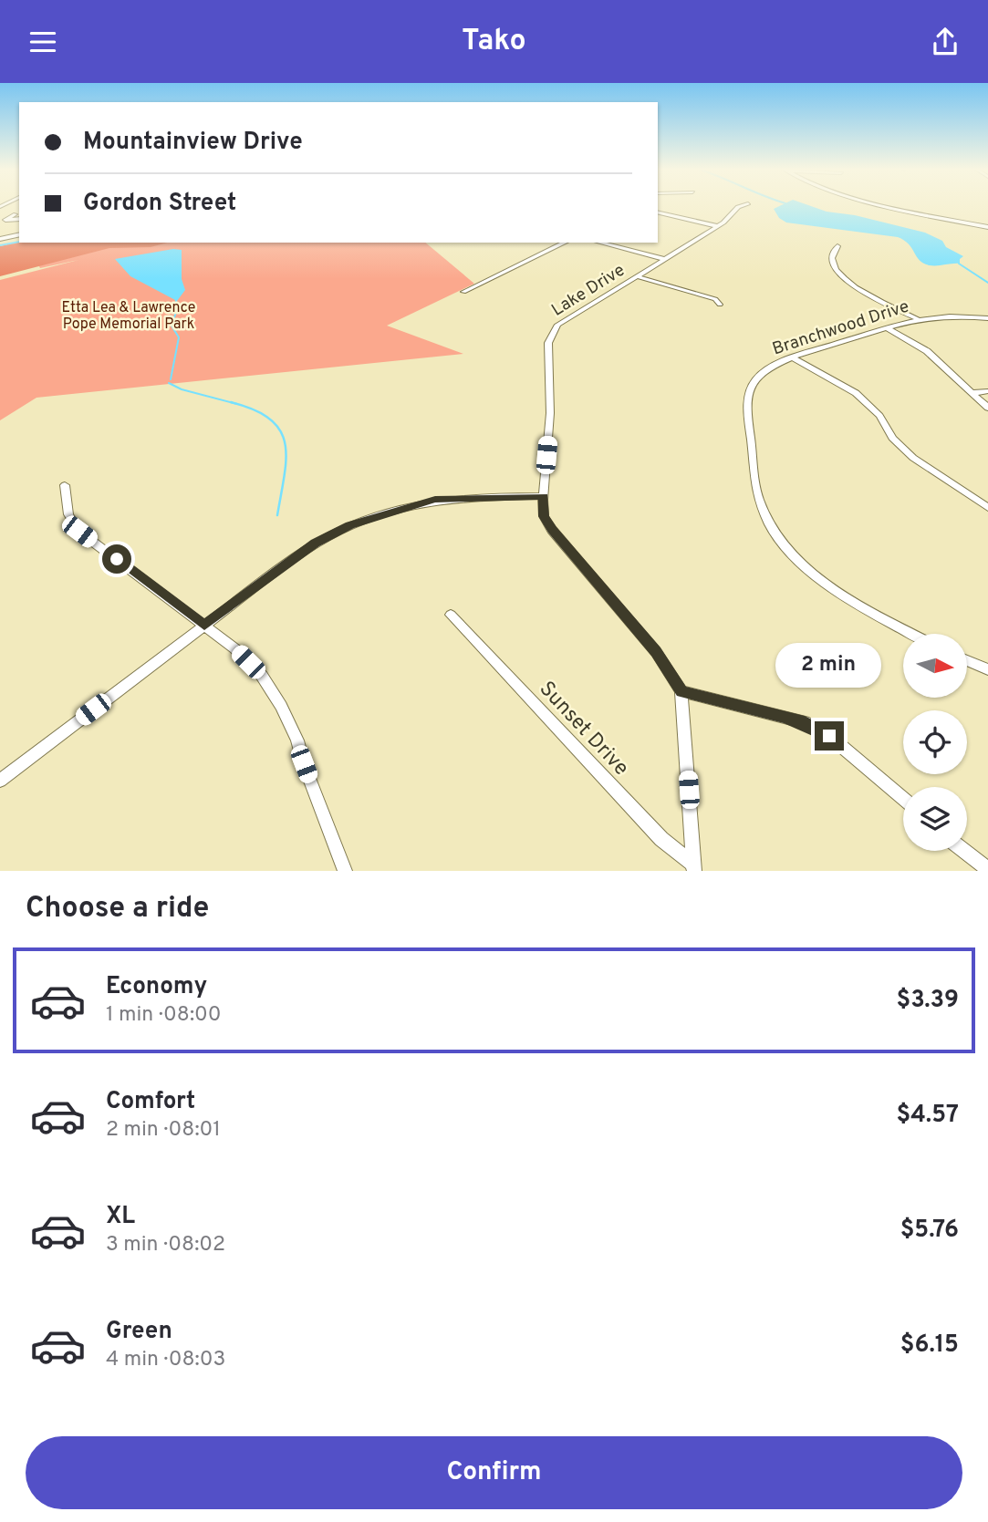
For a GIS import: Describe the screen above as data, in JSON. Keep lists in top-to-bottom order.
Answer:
{
  "streets": {
    "street": ["Lake Drive", "Branchwood Drive", "Sunset Drive"]
  },
  "crossings": [
    ["Lake Drive", "Sunset Drive"]
  ],
  "parks": ["Etta Lea & Lawrence Pope Memorial Park"],
  "north": "right",
  "page": {
    "header": "Tako",
    "banner": ["Mountainview Drive", "Gordon Street"],
    "bubble": "2 min",
    "heading": "Choose a ride",
    "list": [
      {
        "name": "Economy",
        "note": "1 min · 08:00",
        "value": "$3.39"
      },
      {
        "name": "Comfort",
        "note": "2 min · 08:01",
        "value": "$4.57"
      },
      {
        "name": "XL",
        "note": "3 min · 08:02",
        "value": "$5.76"
      },
      {
        "name": "Green",
        "note": "4 min · 08:03",
        "value": "$6.15"
      }
    ],
    "buttons": "Confirm"
  }
}
